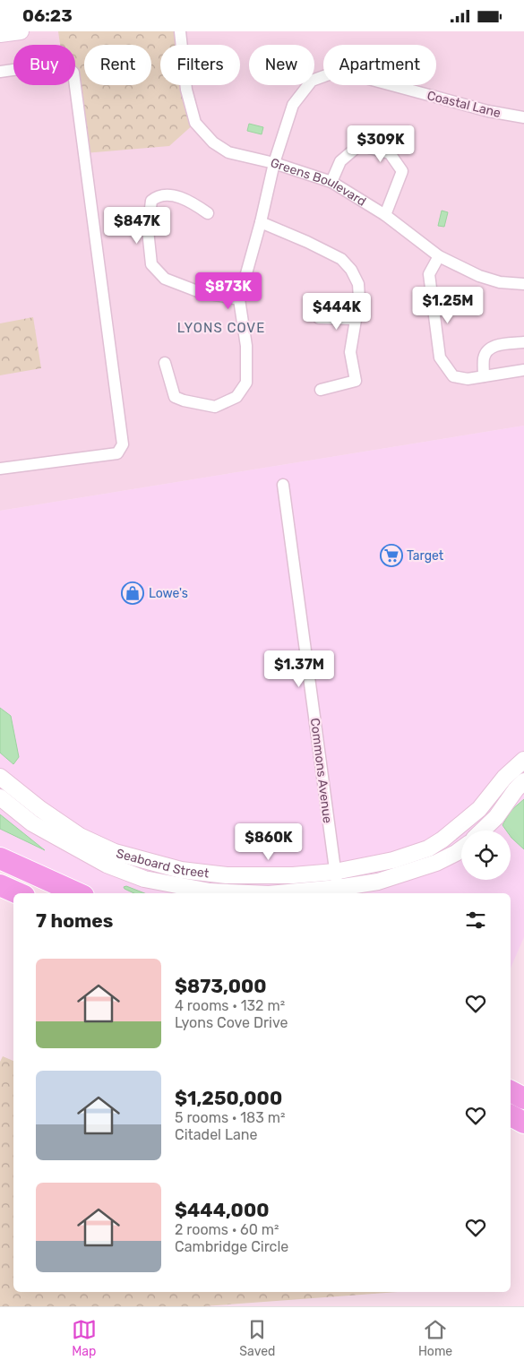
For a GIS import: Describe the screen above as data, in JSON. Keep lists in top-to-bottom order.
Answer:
{
  "streets": {
    "street": [
      "Coastal Lane",
      "Greens Boulevard",
      "Commons Avenue",
      "Seaboard Street"
    ]
  },
  "crossings": [
    ["Coastal Lane", "Greens Boulevard"],
    ["Commons Avenue", "Seaboard Street"]
  ],
  "districts": ["LYONS COVE"],
  "places": {
    "supermarket": ["Target"],
    "shop": ["Lowe's"]
  },
  "page": {
    "status": "06:23",
    "chip": [
      "Buy",
      "Rent",
      "Filters",
      "New",
      "Apartment"
    ],
    "price": [
      "$309K",
      "$847K",
      "$873K",
      "$1.25M",
      "$444K",
      "$1.37M",
      "$860K"
    ],
    "heading": "7 homes",
    "list": [
      {
        "name": "$873,000",
        "note": "4 rooms · 132 m² · Lyons Cove Drive"
      },
      {
        "name": "$1,250,000",
        "note": "5 rooms · 183 m² · Citadel Lane"
      },
      {
        "name": "$444,000",
        "note": "2 rooms · 60 m² · Cambridge Circle"
      }
    ],
    "tabs": ["Map", "Saved", "Home"]
  }
}
